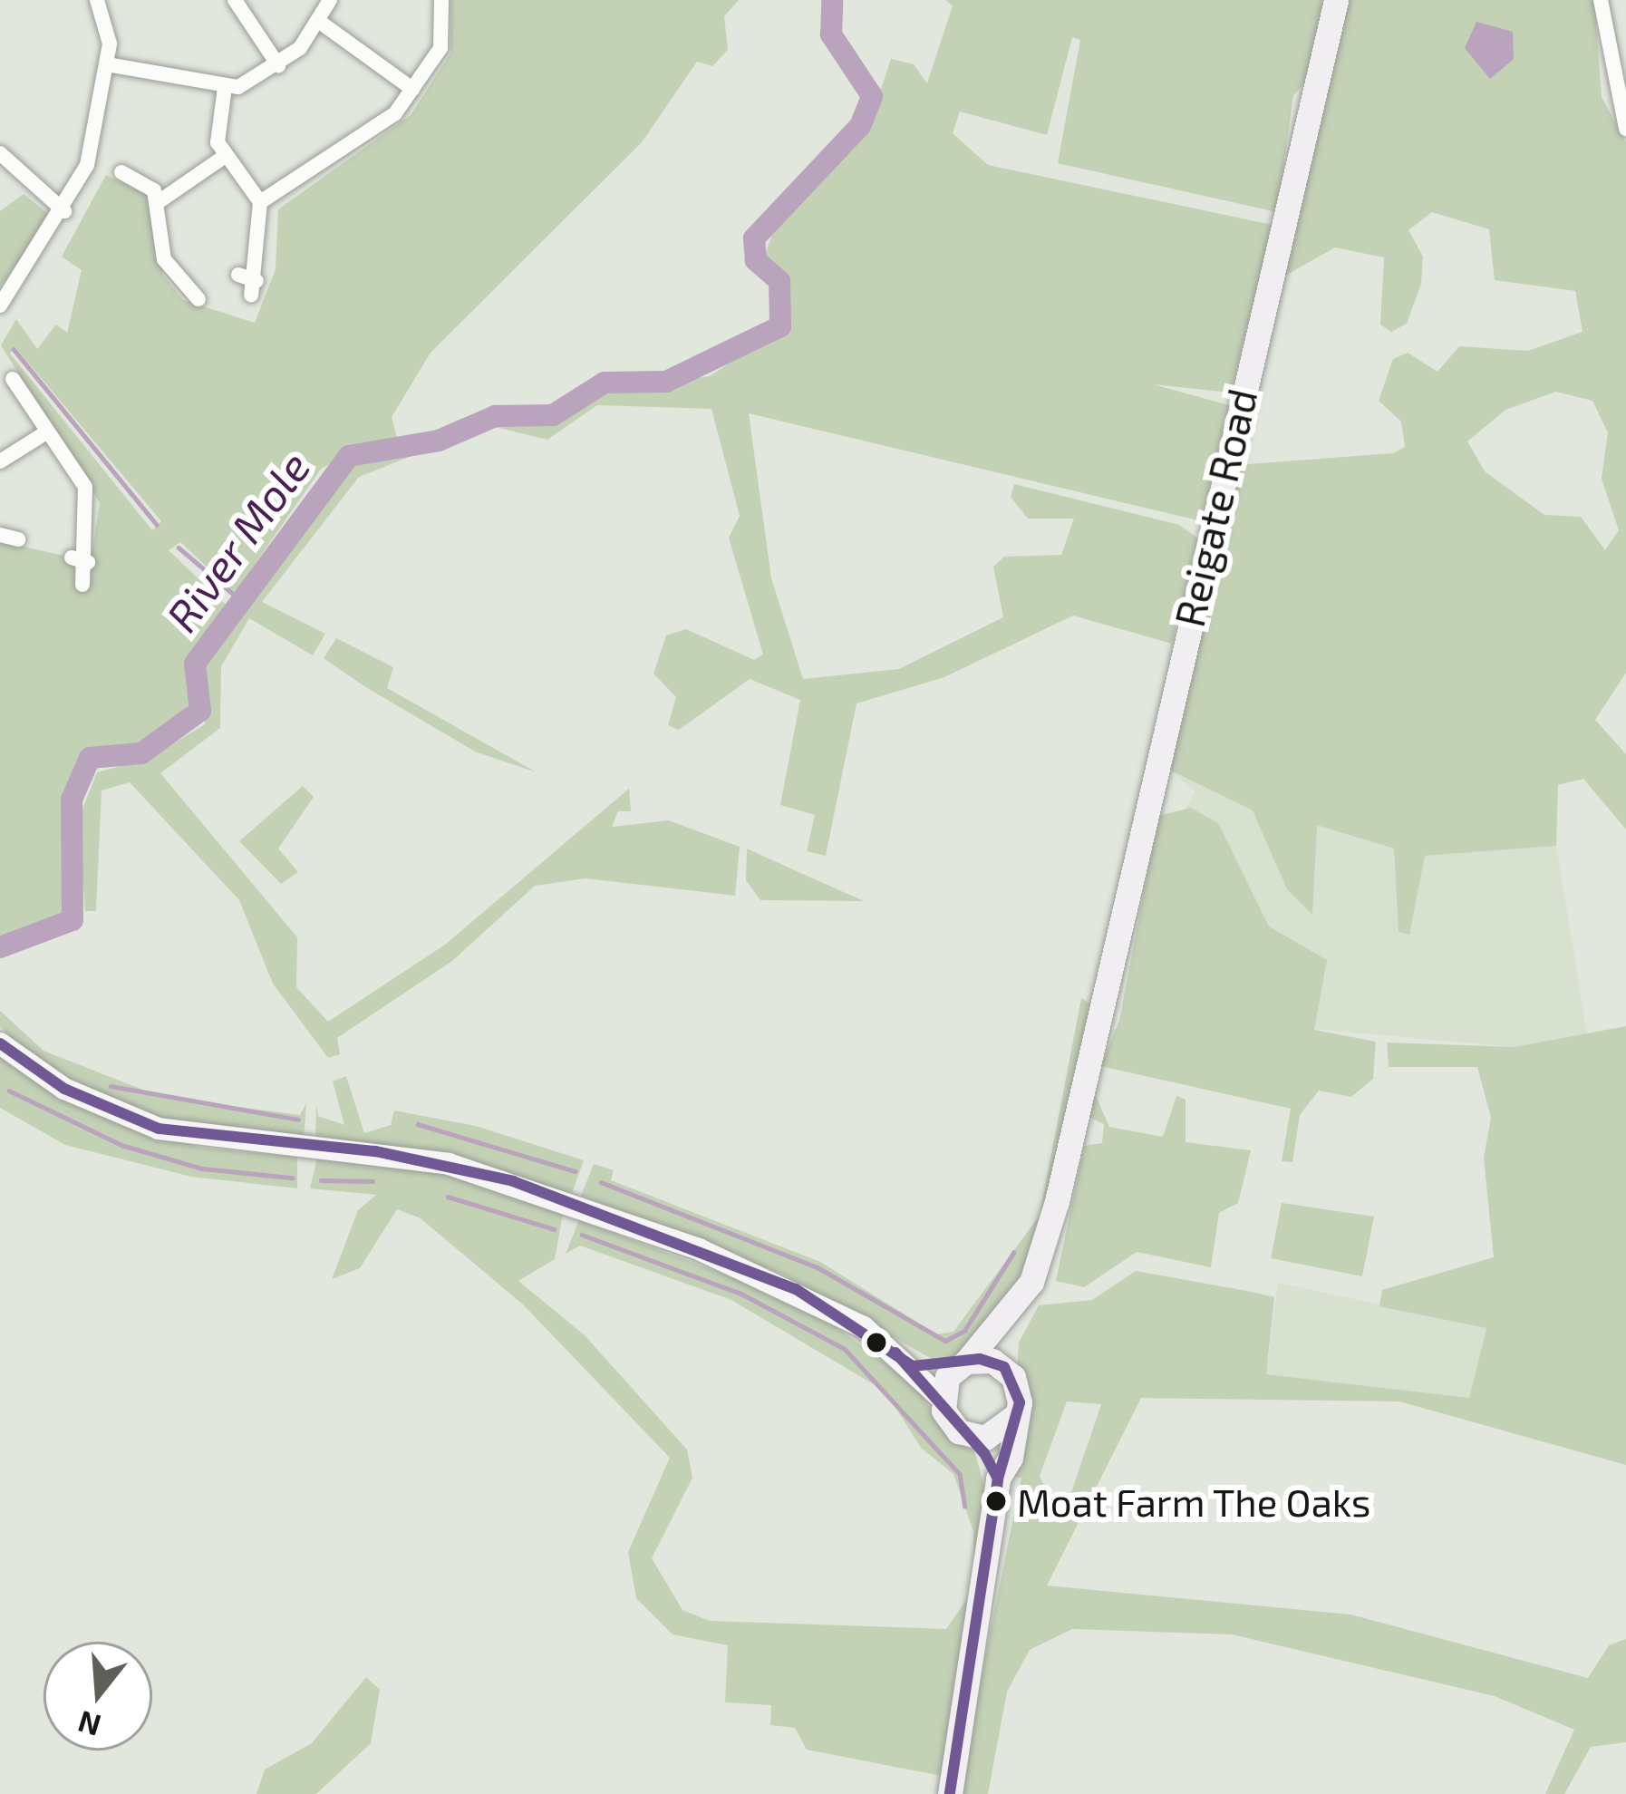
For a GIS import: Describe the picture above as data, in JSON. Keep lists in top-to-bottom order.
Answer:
{
  "streets": {
    "main road": ["Reigate Road"]
  },
  "water": ["River Mole"],
  "places": ["Moat Farm The Oaks"],
  "north": "bottom"
}
